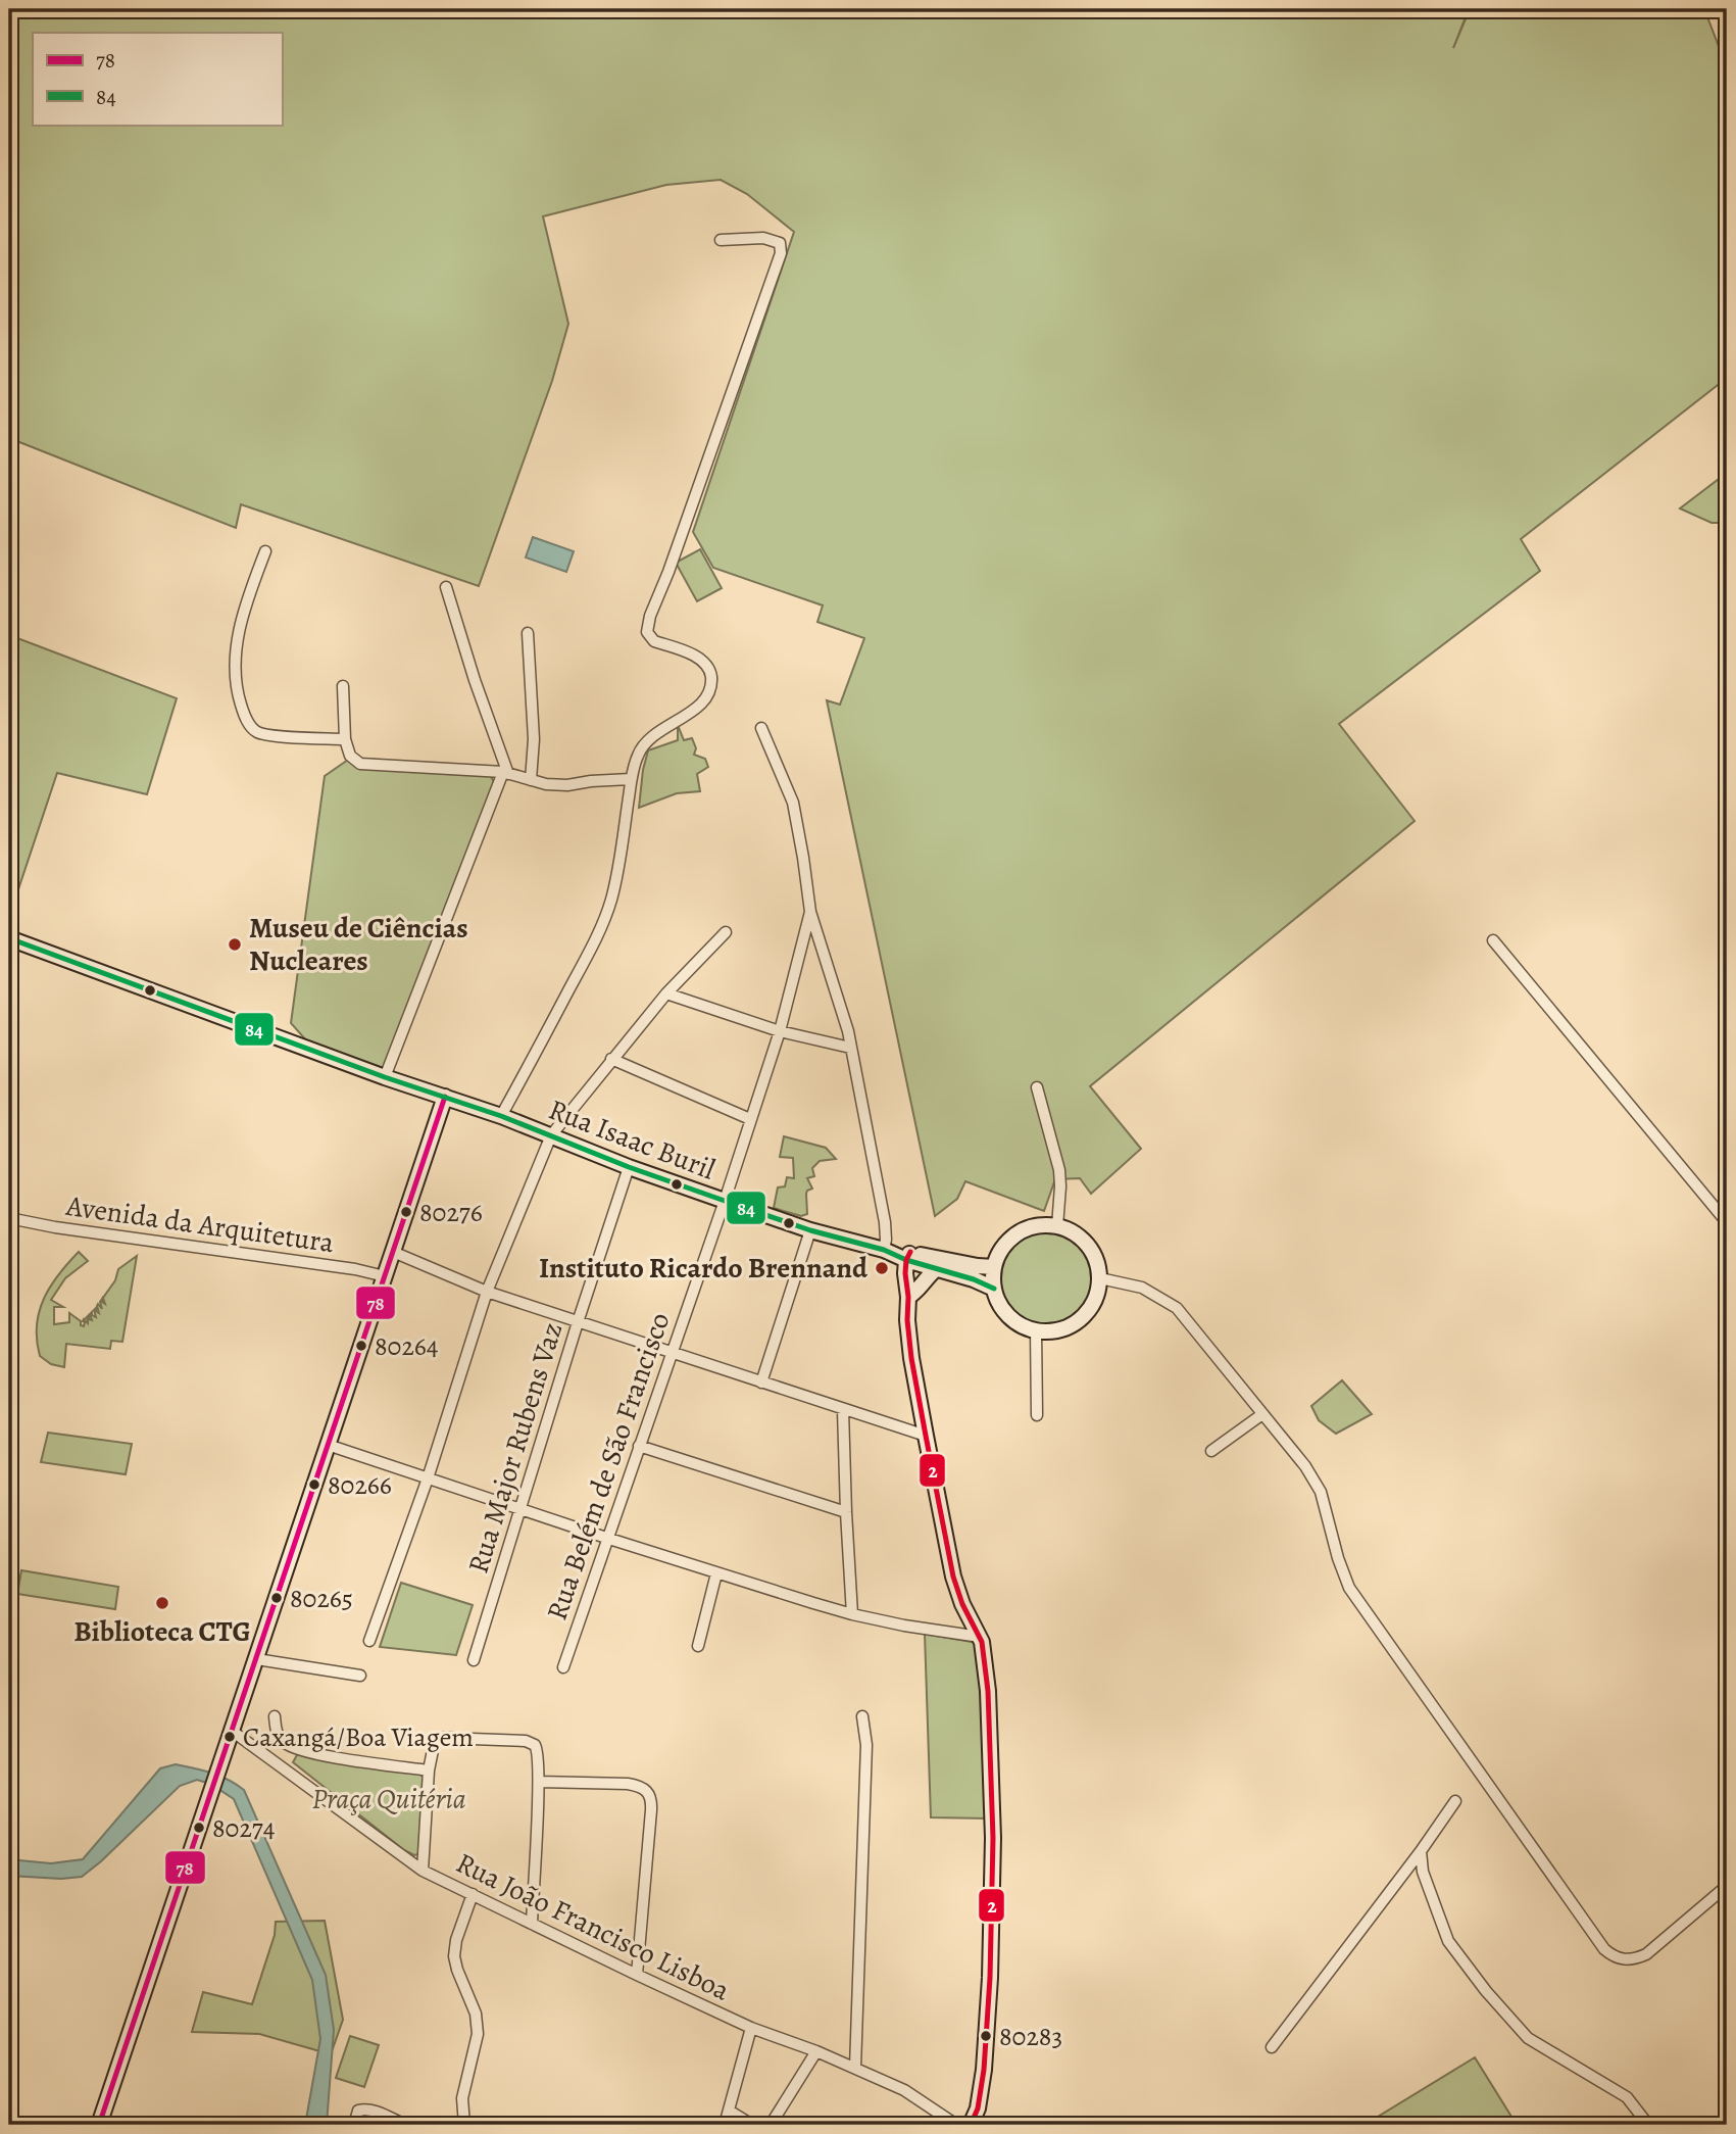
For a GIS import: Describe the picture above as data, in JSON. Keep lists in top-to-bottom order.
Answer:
{
  "streets": {
    "main road": ["Rua Isaac Buril"],
    "street": [
      "Avenida da Arquitetura",
      "Rua Major Rubens Vaz",
      "Rua Belém de São Francisco",
      "Rua João Francisco Lisboa"
    ]
  },
  "crossings": [
    ["Rua Isaac Buril", "Rua Major Rubens Vaz"],
    ["Rua Isaac Buril", "Rua Belém de São Francisco"]
  ],
  "parks": ["Praça Quitéria"],
  "places": [
    "Museu de Ciências Nucleares",
    "80276",
    "Instituto Ricardo Brennand",
    "80264",
    "80266",
    "80265",
    "Biblioteca CTG",
    "Caxangá/Boa Viagem",
    "80274",
    "80283"
  ],
  "lines": ["transit line 84", "transit line 78", "transit line 2"],
  "legend": ["78", "84"]
}
